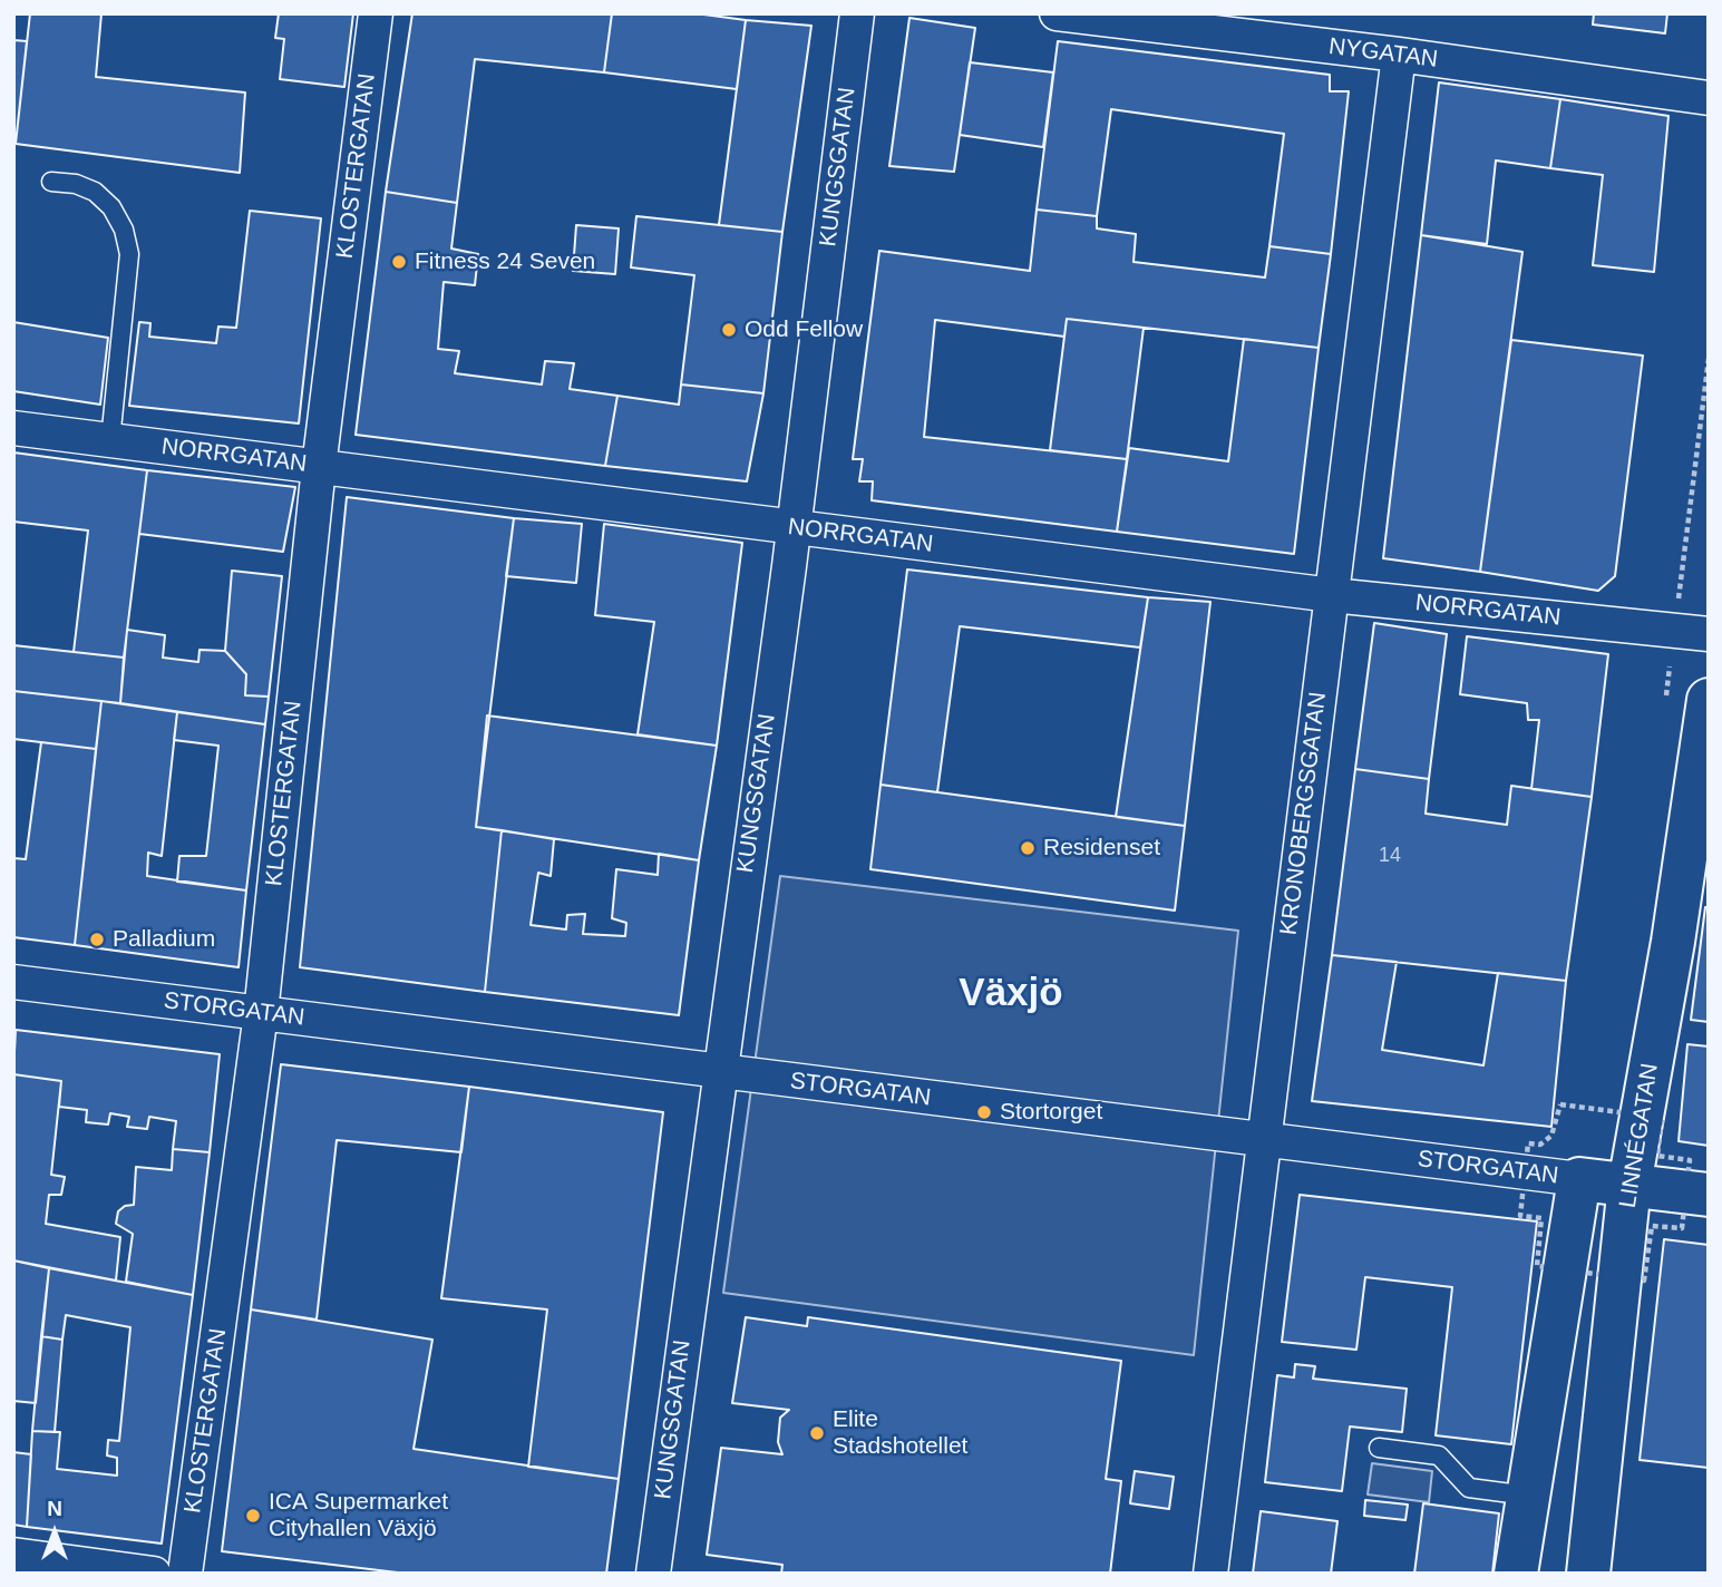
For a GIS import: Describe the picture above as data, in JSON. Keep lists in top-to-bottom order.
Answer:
{
  "streets": {
    "street": [
      "NYGATAN",
      "KLOSTERGATAN",
      "KUNGSGATAN",
      "NORRGATAN",
      "KRONOBERGSGATAN",
      "STORGATAN",
      "LINNÉGATAN"
    ]
  },
  "crossings": [
    ["NYGATAN", "KRONOBERGSGATAN"],
    ["KLOSTERGATAN", "NORRGATAN"],
    ["KLOSTERGATAN", "STORGATAN"],
    ["KUNGSGATAN", "NORRGATAN"],
    ["KUNGSGATAN", "STORGATAN"],
    ["NORRGATAN", "KRONOBERGSGATAN"],
    ["KRONOBERGSGATAN", "STORGATAN"],
    ["STORGATAN", "LINNÉGATAN"]
  ],
  "districts": ["Växjö"],
  "places": [
    "Fitness 24 Seven",
    "Odd Fellow",
    "Residenset",
    "Palladium",
    "Stortorget",
    "Elite Stadshotellet",
    "ICA Supermarket Cityhallen Växjö"
  ],
  "house_numbers": ["14"],
  "north": "top"
}
